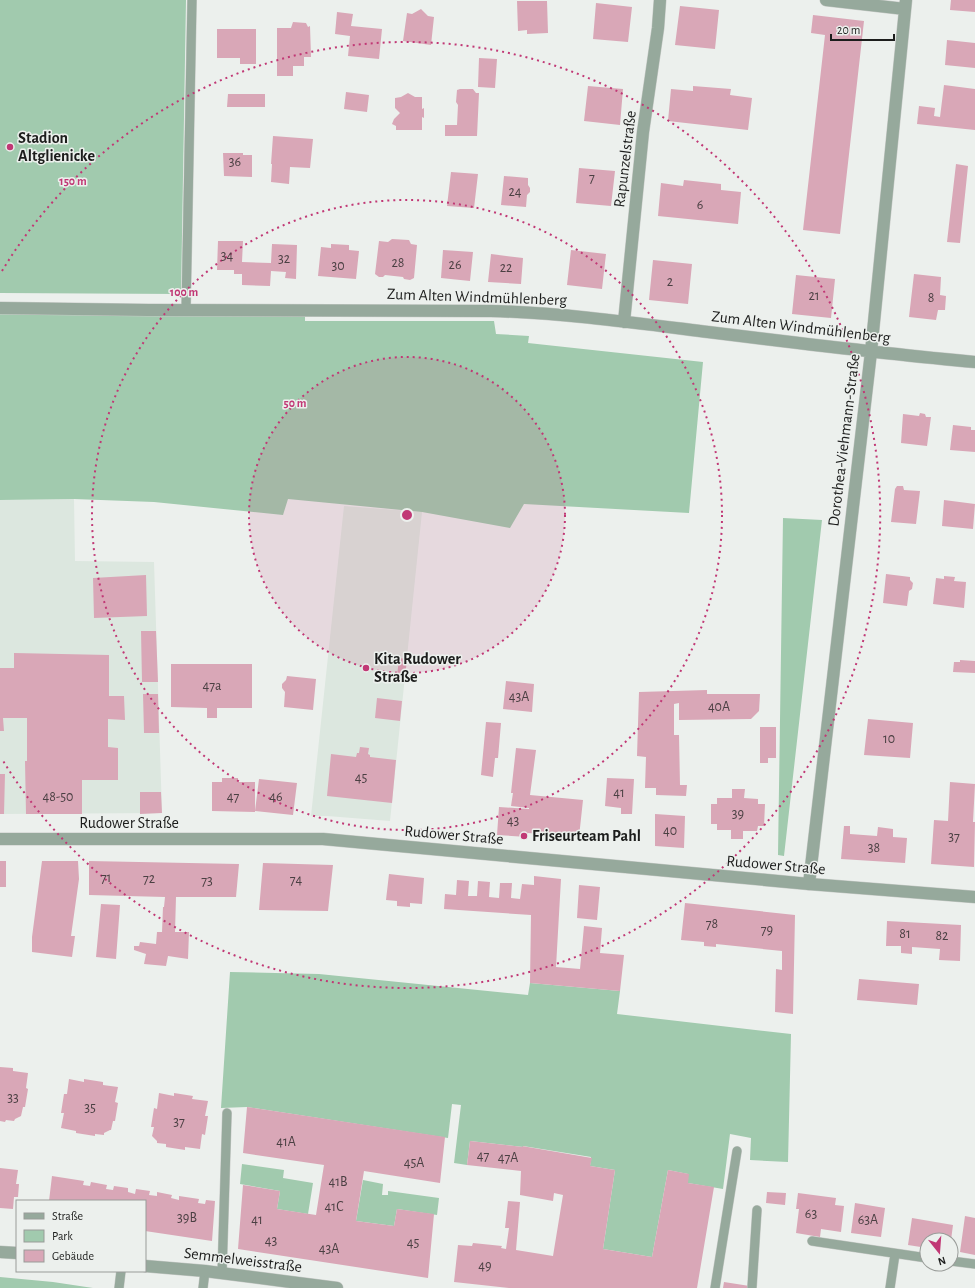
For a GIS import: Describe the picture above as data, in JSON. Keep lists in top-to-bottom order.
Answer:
{
  "streets": {
    "street": [
      "Rapunzelstraße",
      "Zum Alten Windmühlenberg",
      "Dorothea-Viehmann-Straße",
      "Rudower Straße",
      "Semmelweisstraße"
    ]
  },
  "crossings": [
    ["Rapunzelstraße", "Zum Alten Windmühlenberg"],
    ["Zum Alten Windmühlenberg", "Dorothea-Viehmann-Straße"],
    ["Dorothea-Viehmann-Straße", "Rudower Straße"]
  ],
  "places": ["Stadion Altglienicke", "Kita Rudower Straße", "Friseurteam Pahl"],
  "house_numbers": [
    "36",
    "7",
    "24",
    "6",
    "34",
    "32",
    "28",
    "26",
    "30",
    "22",
    "2",
    "21",
    "8",
    "47a",
    "43A",
    "40A",
    "10",
    "45",
    "41",
    "48-50",
    "47",
    "46",
    "39",
    "43",
    "40",
    "37",
    "38",
    "71",
    "72",
    "74",
    "73",
    "78",
    "79",
    "81",
    "82",
    "33",
    "35",
    "37",
    "41A",
    "47",
    "47A",
    "45A",
    "41B",
    "41C",
    "63",
    "39B",
    "41",
    "63A",
    "43",
    "45",
    "43A",
    "49"
  ],
  "legend": ["Straße", "Park", "Gebäude"],
  "scale_bar": "20 m",
  "north": "bottom",
  "rings": ["150 m", "100 m", "50 m"]
}
